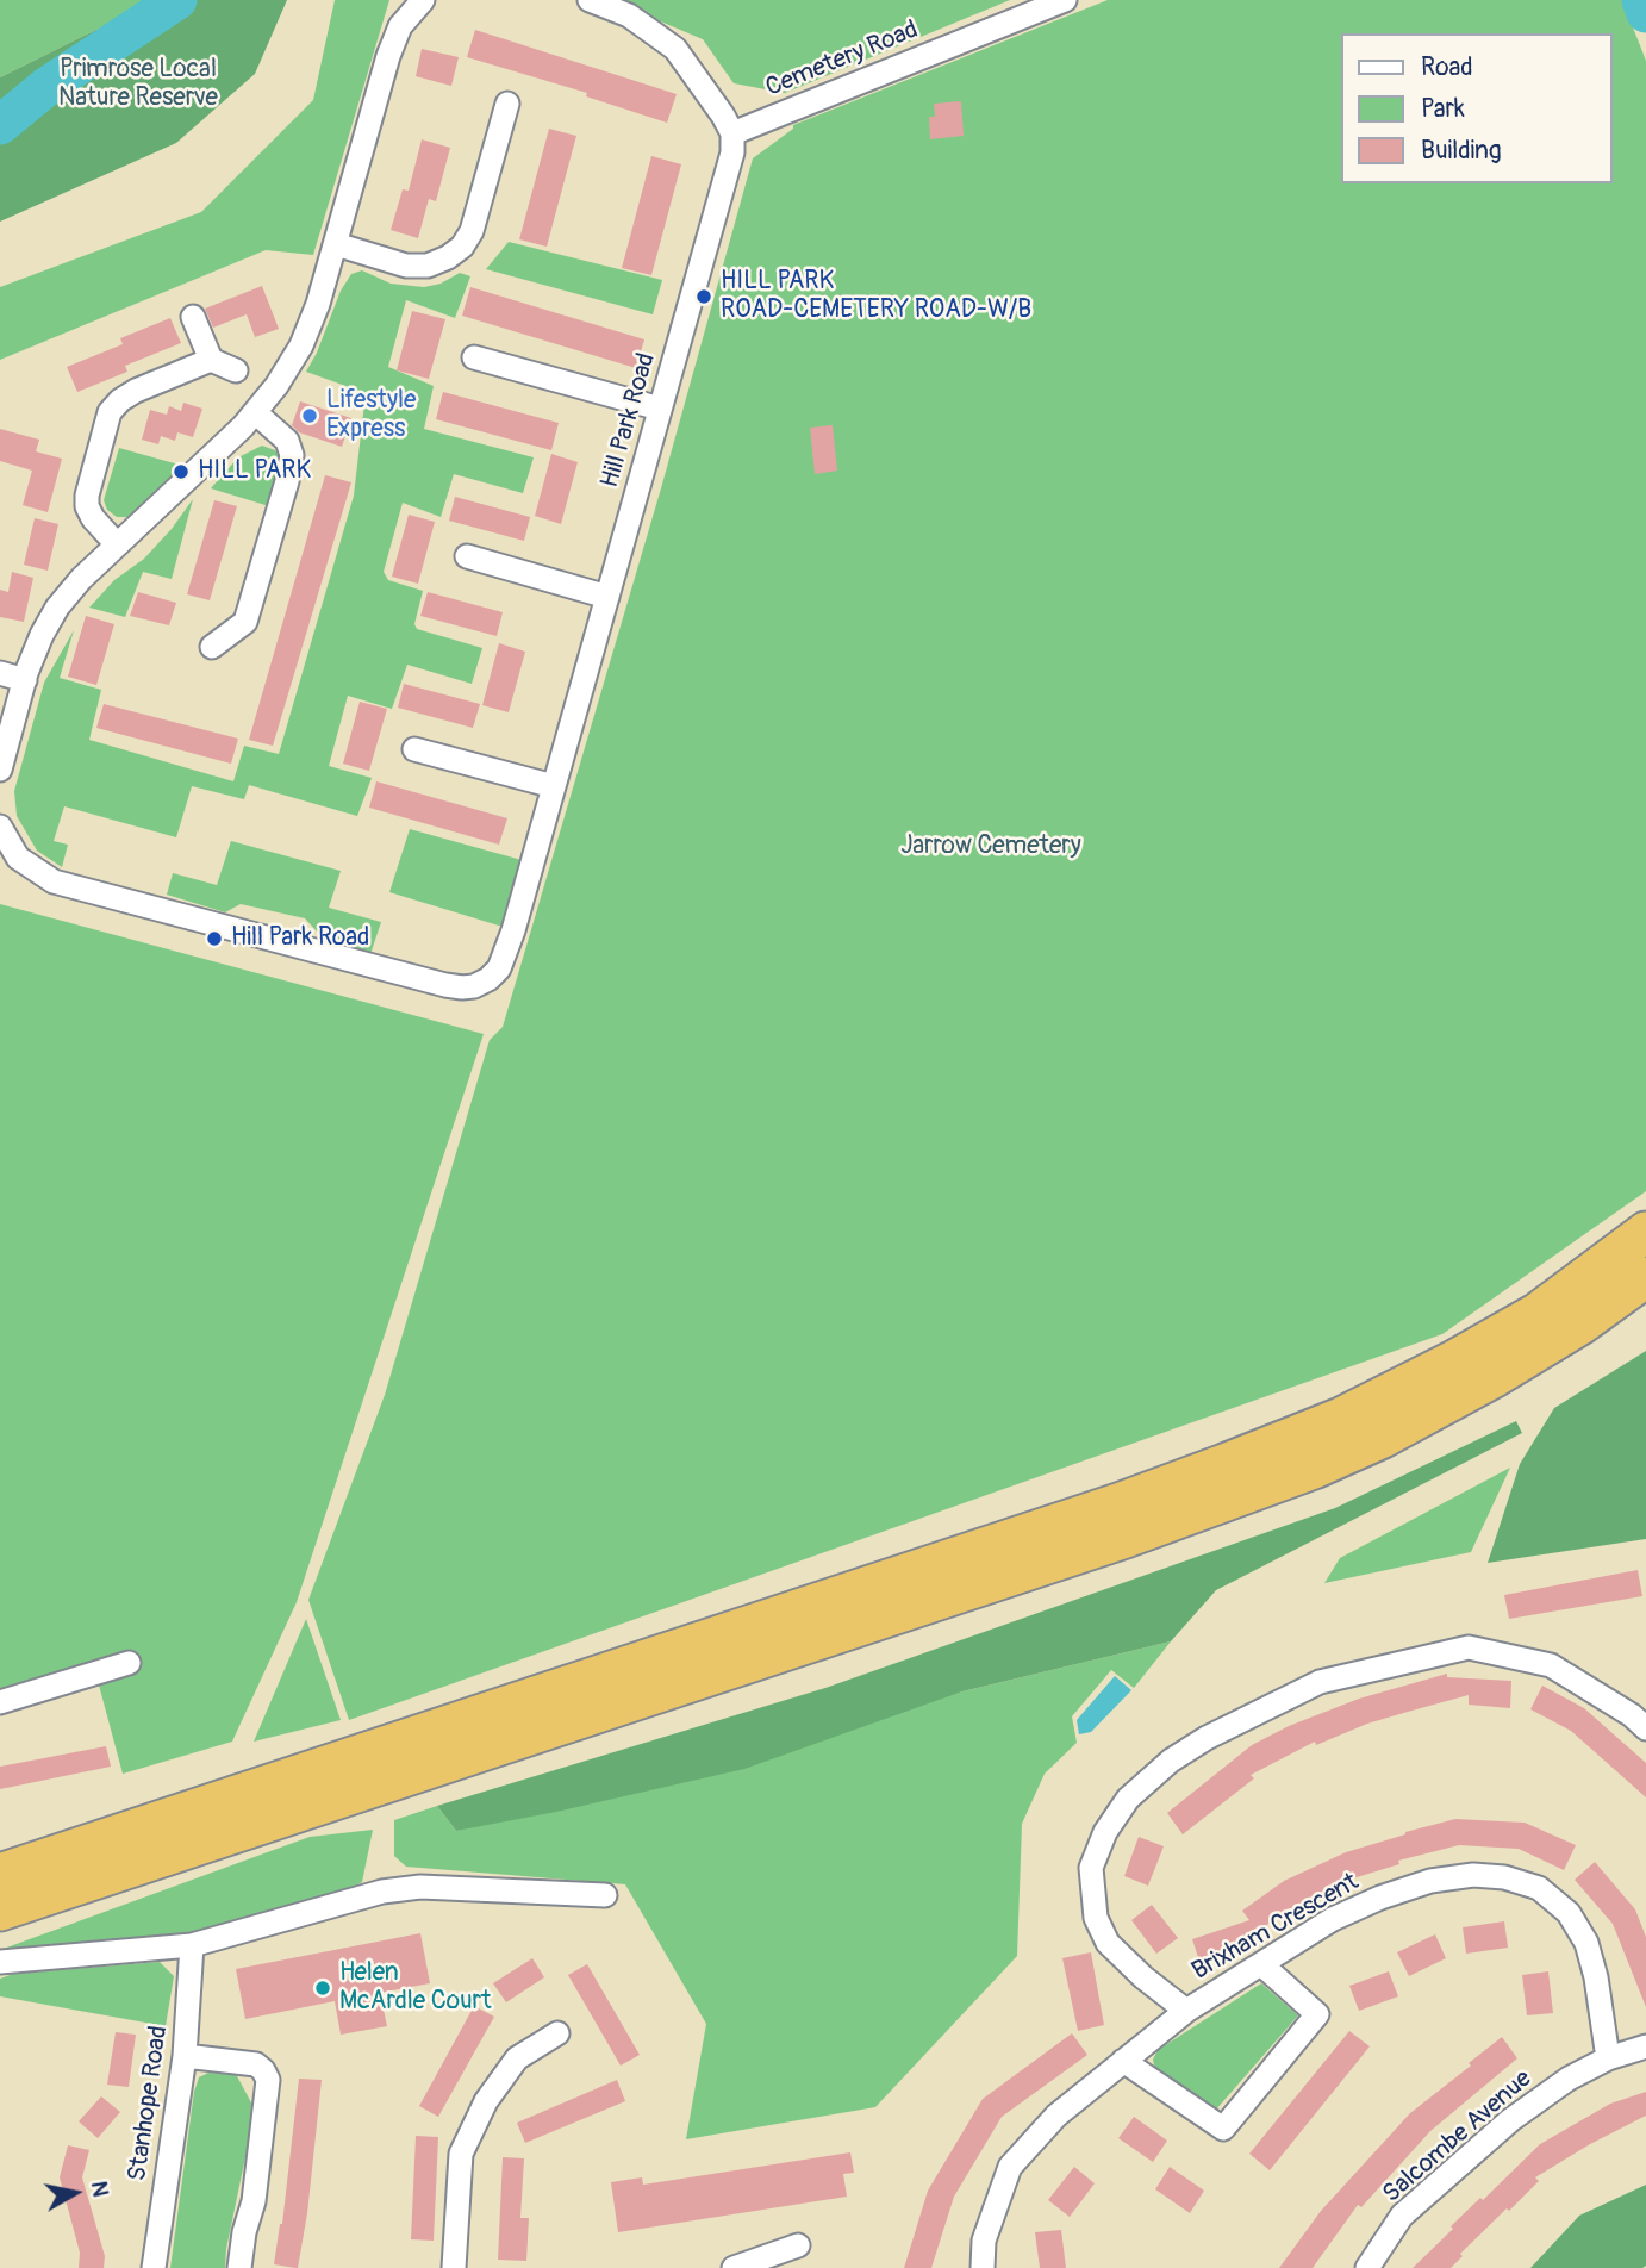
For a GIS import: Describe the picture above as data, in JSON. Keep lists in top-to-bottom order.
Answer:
{
  "streets": {
    "street": [
      "Cemetery Road",
      "Hill Park Road",
      "Brixham Crescent",
      "Stanhope Road",
      "Salcombe Avenue"
    ]
  },
  "crossings": [
    ["Cemetery Road", "Hill Park Road"],
    ["Brixham Crescent", "Salcombe Avenue"]
  ],
  "parks": ["Primrose Local Nature Reserve", "Jarrow Cemetery"],
  "places": [
    "HILL PARK ROAD-CEMETERY ROAD-W/B",
    "Lifestyle Express",
    "HILL PARK",
    "Hill Park Road",
    "Helen McArdle Court"
  ],
  "legend": ["Road", "Park", "Building"],
  "north": "right"
}
